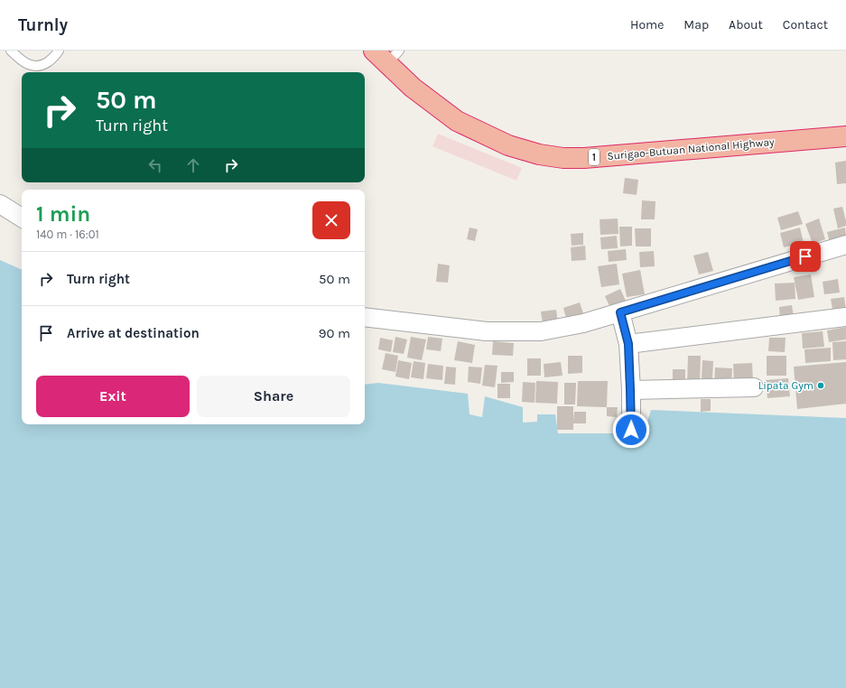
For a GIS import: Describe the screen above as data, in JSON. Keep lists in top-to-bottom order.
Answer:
{
  "streets": {
    "highway": ["Surigao-Butuan National Highway", "1"]
  },
  "places": ["Lipata Gym"],
  "page": {
    "header": "Turnly",
    "nav": [
      "Home",
      "Map",
      "About",
      "Contact"
    ],
    "turn": ["50 m", "Turn right"],
    "heading": ["1 min", "140 m · 16:01"],
    "list": [
      {
        "name": "Turn right",
        "value": "50 m"
      },
      {
        "name": "Arrive at destination",
        "value": "90 m"
      }
    ],
    "buttons": ["Exit", "Share"]
  }
}
